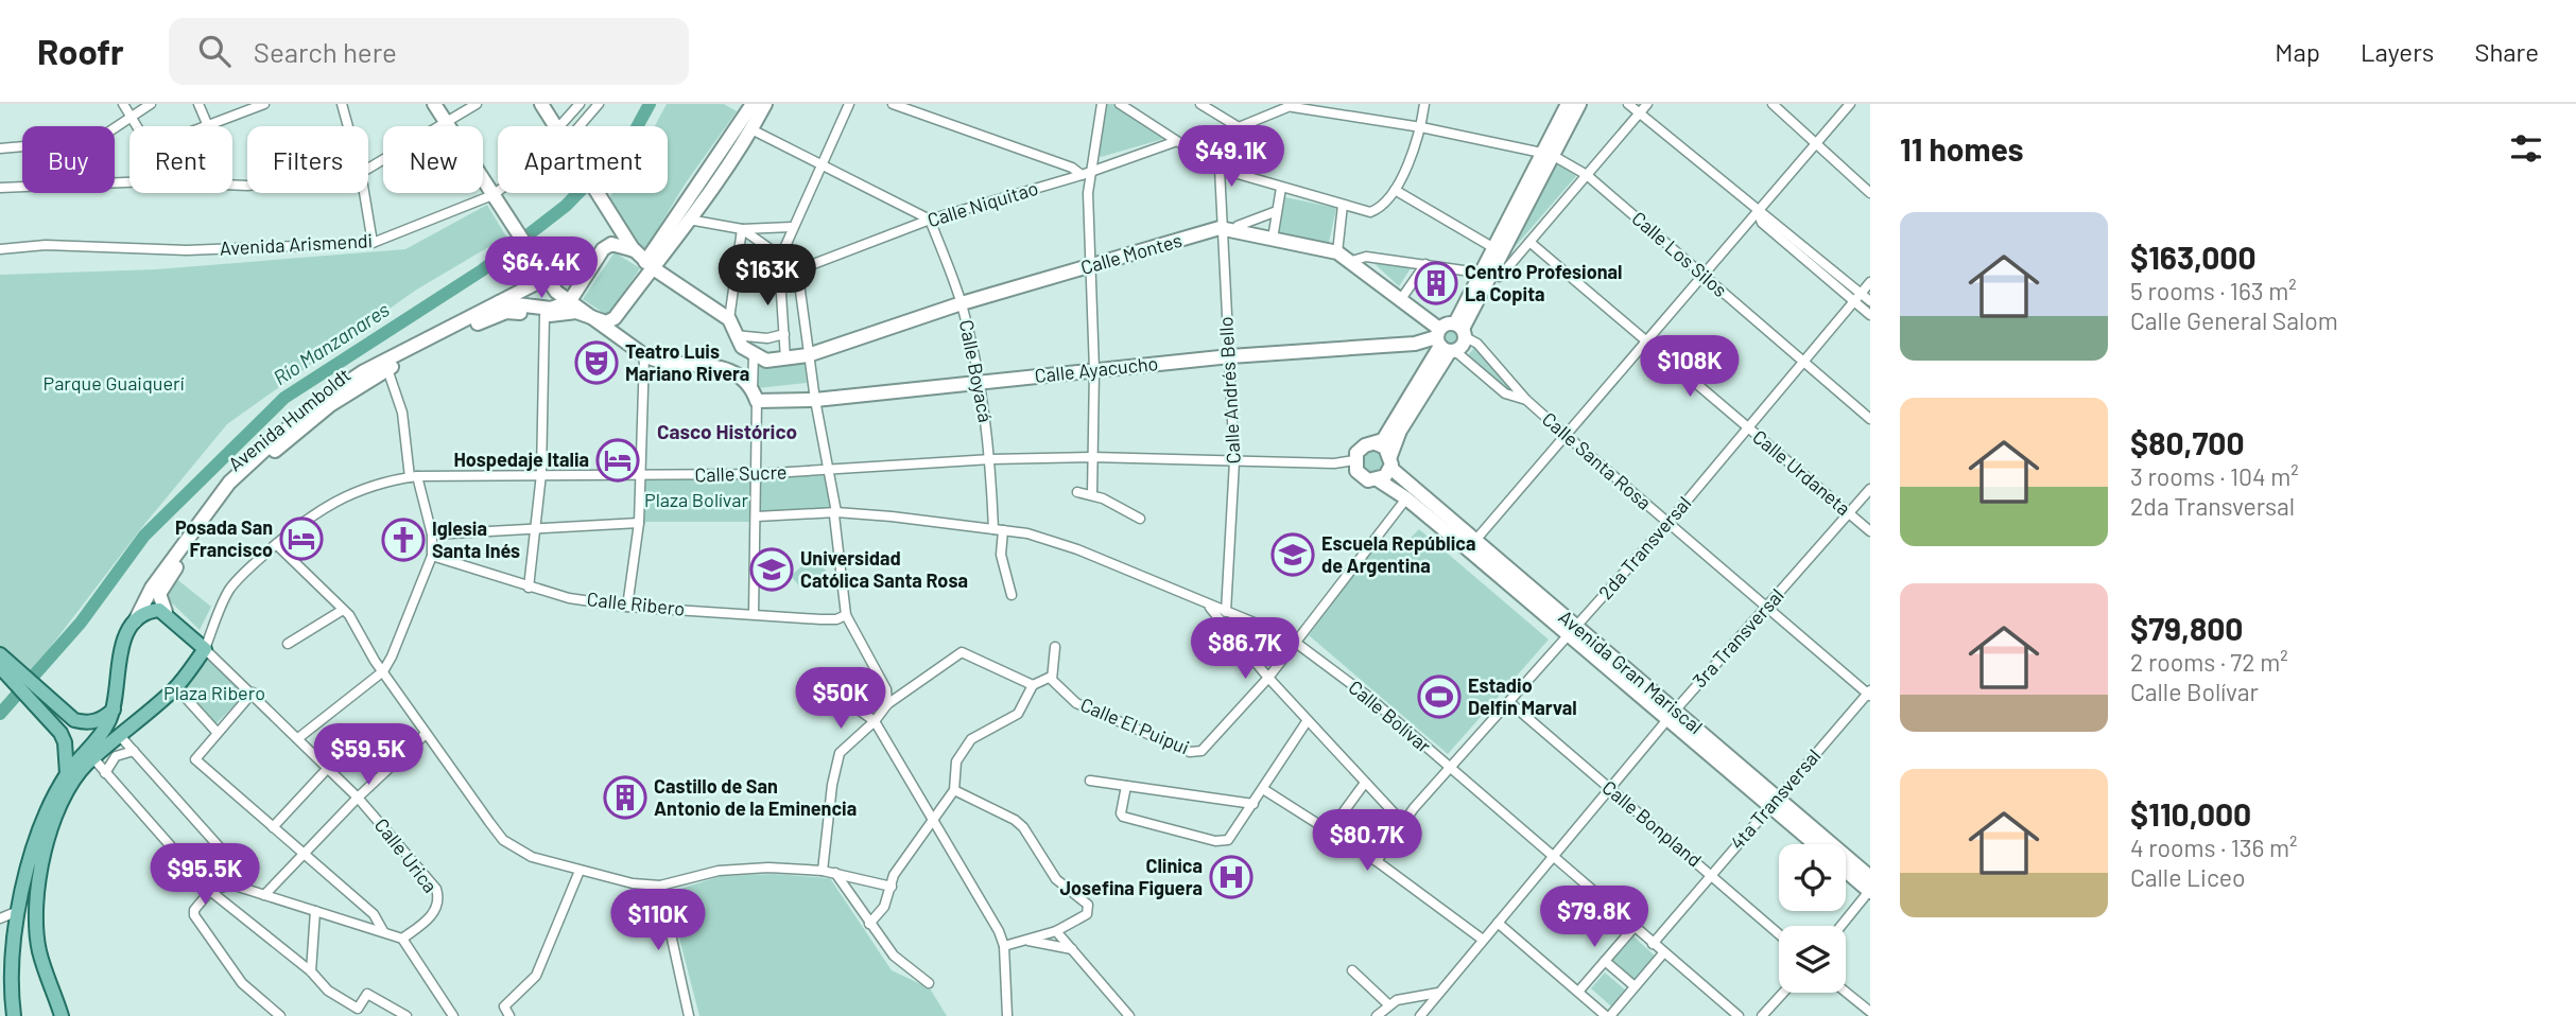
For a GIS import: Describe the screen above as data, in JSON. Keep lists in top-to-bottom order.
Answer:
{
  "streets": {
    "main road": ["Avenida Humboldt"],
    "street": [
      "Calle Niquitao",
      "Avenida Arismendi",
      "Calle Montes",
      "Calle Los Silos",
      "Calle Ayacucho",
      "Calle Boyacá",
      "Calle Andrés Bello",
      "Calle Santa Rosa",
      "Calle Urdaneta",
      "Calle Sucre",
      "2da Transversal",
      "Calle Ribero",
      "3ra Transversal",
      "Avenida Gran Mariscal",
      "Calle Bolívar",
      "Calle El Puipui",
      "4ta Transversal",
      "Calle Bonpland",
      "Calle Urica"
    ]
  },
  "crossings": [
    ["Calle Niquitao", "Calle Boyacá"],
    ["Calle Montes", "Calle Ayacucho"],
    ["Calle Montes", "Calle Boyacá"],
    ["Calle Montes", "Calle Andrés Bello"],
    ["Calle Montes", "Calle Santa Rosa"],
    ["Calle Los Silos", "2da Transversal"],
    ["Calle Ayacucho", "Calle Boyacá"],
    ["Calle Ayacucho", "Calle Andrés Bello"],
    ["Calle Ayacucho", "Calle Santa Rosa"],
    ["Calle Boyacá", "Calle Sucre"],
    ["Calle Boyacá", "Calle Bolívar"],
    ["Calle Andrés Bello", "Calle Sucre"],
    ["Calle Andrés Bello", "Calle Bolívar"],
    ["Calle Santa Rosa", "2da Transversal"],
    ["Calle Santa Rosa", "3ra Transversal"],
    ["Calle Santa Rosa", "4ta Transversal"],
    ["Calle Urdaneta", "2da Transversal"],
    ["Calle Urdaneta", "3ra Transversal"],
    ["Calle Sucre", "Avenida Gran Mariscal"],
    ["Calle Sucre", "Calle Urica"],
    ["2da Transversal", "Avenida Gran Mariscal"],
    ["2da Transversal", "Calle Bolívar"],
    ["2da Transversal", "Calle Bonpland"],
    ["3ra Transversal", "Avenida Gran Mariscal"],
    ["3ra Transversal", "Calle Bolívar"],
    ["3ra Transversal", "Calle Bonpland"],
    ["Avenida Gran Mariscal", "Calle El Puipui"],
    ["Avenida Gran Mariscal", "4ta Transversal"],
    ["Calle Bolívar", "Calle El Puipui"],
    ["Calle Bolívar", "4ta Transversal"],
    ["4ta Transversal", "Calle Bonpland"]
  ],
  "districts": ["Casco Histórico"],
  "water": ["Río Manzanares"],
  "parks": ["Parque Guaiquerí", "Plaza Bolívar", "Plaza Ribero"],
  "places": {
    "building": ["Centro Profesional La Copita", "Castillo de San Antonio de la Eminencia"],
    "theatre": ["Teatro Luis Mariano Rivera"],
    "hotel": ["Hospedaje Italia", "Posada San Francisco"],
    "church": ["Iglesia Santa Inés"],
    "school or university": ["Escuela República de Argentina", "Universidad Católica Santa Rosa"],
    "sports": ["Estadio Delfin Marval"],
    "hospital": ["Clinica Josefina Figuera"]
  },
  "page": {
    "header": "Roofr",
    "search": "Search here",
    "nav": ["Map", "Layers", "Share"],
    "heading": "11 homes",
    "price": [
      "$49.1K",
      "$64.4K",
      "$163K",
      "$108K",
      "$86.7K",
      "$50K",
      "$59.5K",
      "$80.7K",
      "$95.5K",
      "$79.8K",
      "$110K"
    ],
    "chip": [
      "Buy",
      "Rent",
      "Filters",
      "New",
      "Apartment"
    ],
    "list": [
      {
        "name": "$163,000",
        "note": "5 rooms · 163 m² · Calle General Salom"
      },
      {
        "name": "$80,700",
        "note": "3 rooms · 104 m² · 2da Transversal"
      },
      {
        "name": "$79,800",
        "note": "2 rooms · 72 m² · Calle Bolívar"
      },
      {
        "name": "$110,000",
        "note": "4 rooms · 136 m² · Calle Liceo"
      }
    ]
  }
}
